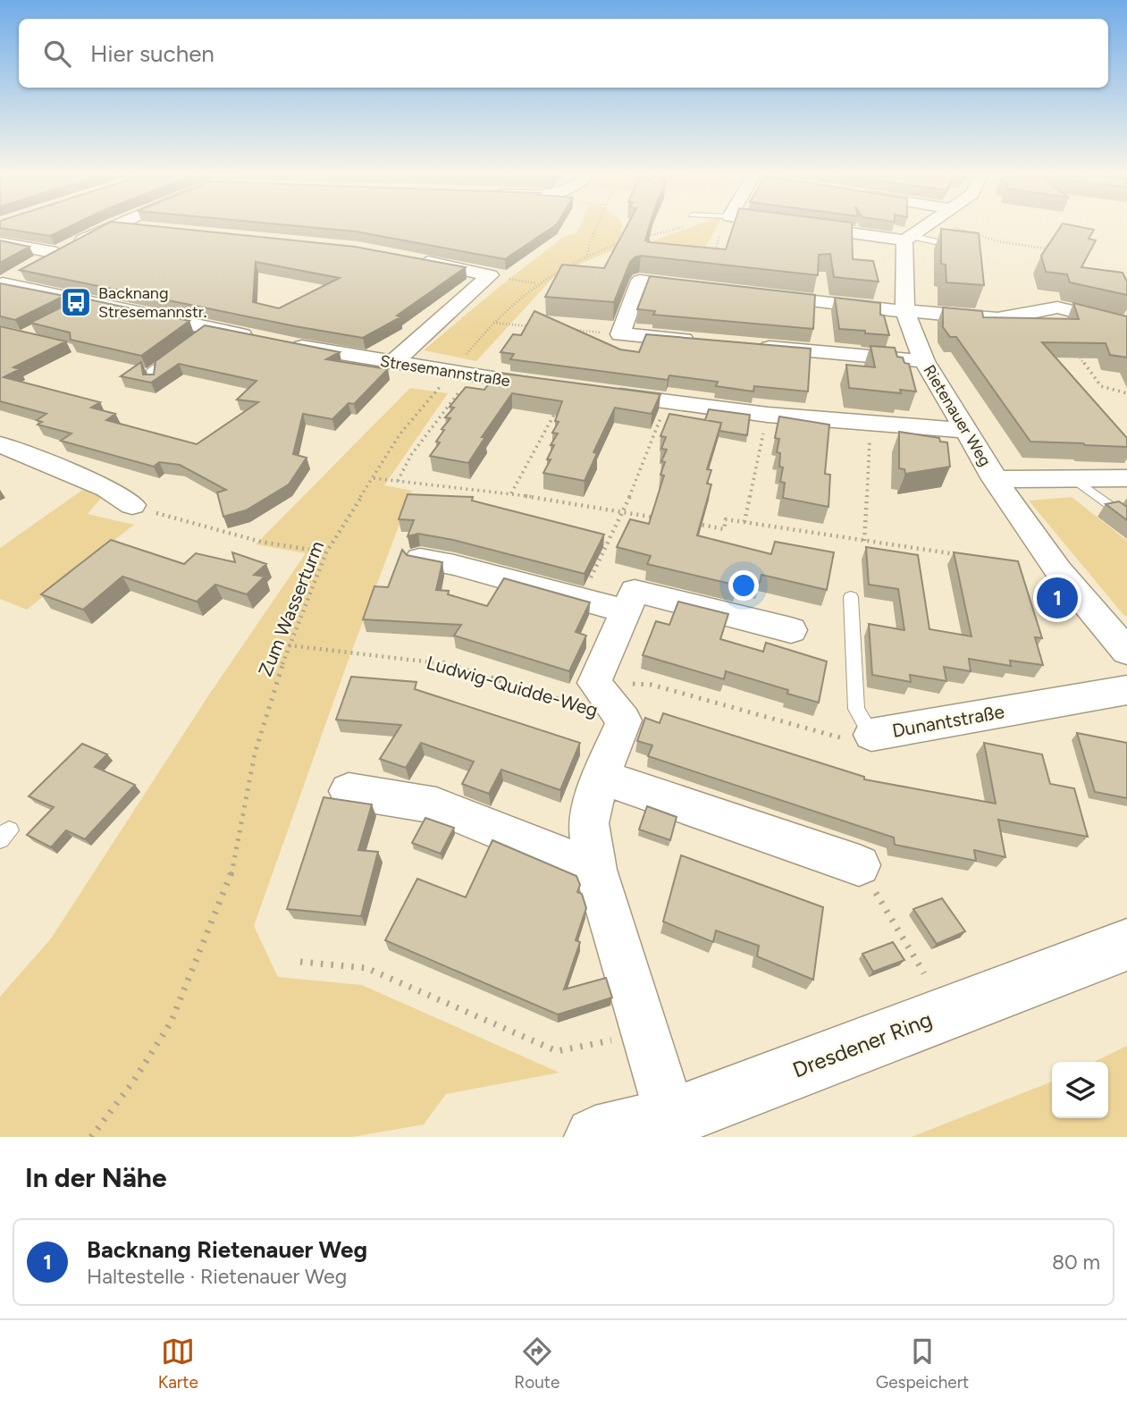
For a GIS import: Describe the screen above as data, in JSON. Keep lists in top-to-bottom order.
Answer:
{
  "streets": {
    "street": [
      "Stresemannstraße",
      "Rietenauer Weg",
      "Ludwig-Quidde-Weg",
      "Dunantstraße",
      "Dresdener Ring"
    ],
    "path": ["Zum Wasserturm"]
  },
  "crossings": [
    ["Stresemannstraße", "Zum Wasserturm"],
    ["Zum Wasserturm", "Ludwig-Quidde-Weg"],
    ["Ludwig-Quidde-Weg", "Dresdener Ring"]
  ],
  "places": {
    "bus stop": ["Backnang Stresemannstr."]
  },
  "page": {
    "search": "Hier suchen",
    "pins": "1",
    "heading": "In der Nähe",
    "list": [
      {
        "mark": "1",
        "name": "Backnang Rietenauer Weg",
        "note": "Haltestelle · Rietenauer Weg",
        "value": "80 m"
      }
    ],
    "nav": ["Karte", "Route", "Gespeichert"]
  }
}
